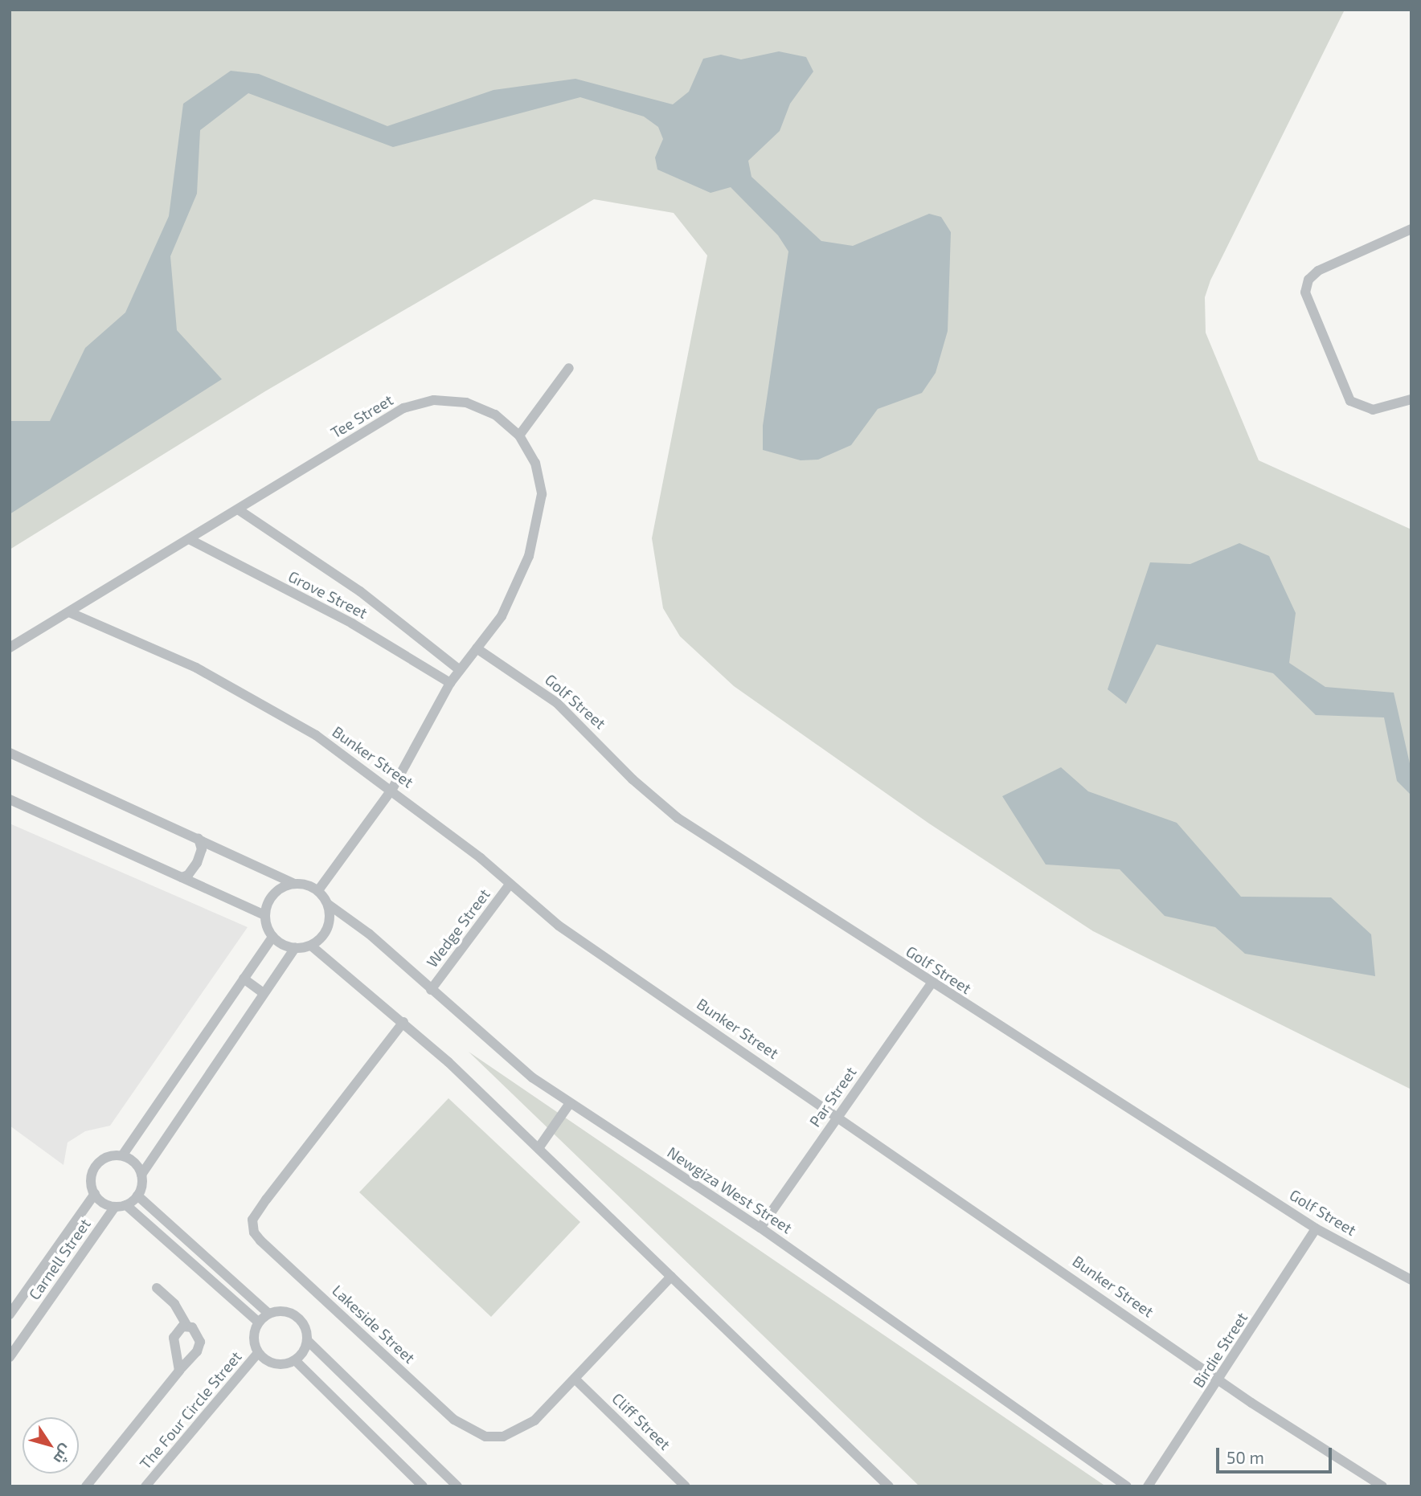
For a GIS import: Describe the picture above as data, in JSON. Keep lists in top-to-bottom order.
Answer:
{
  "streets": {
    "street": [
      "Tee Street",
      "Grove Street",
      "Golf Street",
      "Bunker Street",
      "Wedge Street",
      "Par Street",
      "Newgiza West Street",
      "Carnell Street",
      "Lakeside Street",
      "Birdie Street",
      "The Four Circle Street",
      "Cliff Street"
    ]
  },
  "crossings": [
    ["Tee Street", "Grove Street"],
    ["Tee Street", "Golf Street"],
    ["Tee Street", "Bunker Street"],
    ["Tee Street", "Newgiza West Street"],
    ["Golf Street", "Par Street"],
    ["Golf Street", "Birdie Street"],
    ["Bunker Street", "Wedge Street"],
    ["Bunker Street", "Par Street"],
    ["Bunker Street", "Birdie Street"],
    ["Wedge Street", "Newgiza West Street"],
    ["Par Street", "Newgiza West Street"],
    ["Lakeside Street", "Cliff Street"]
  ],
  "scale_bar": "50 m",
  "north": "bottom right"
}
